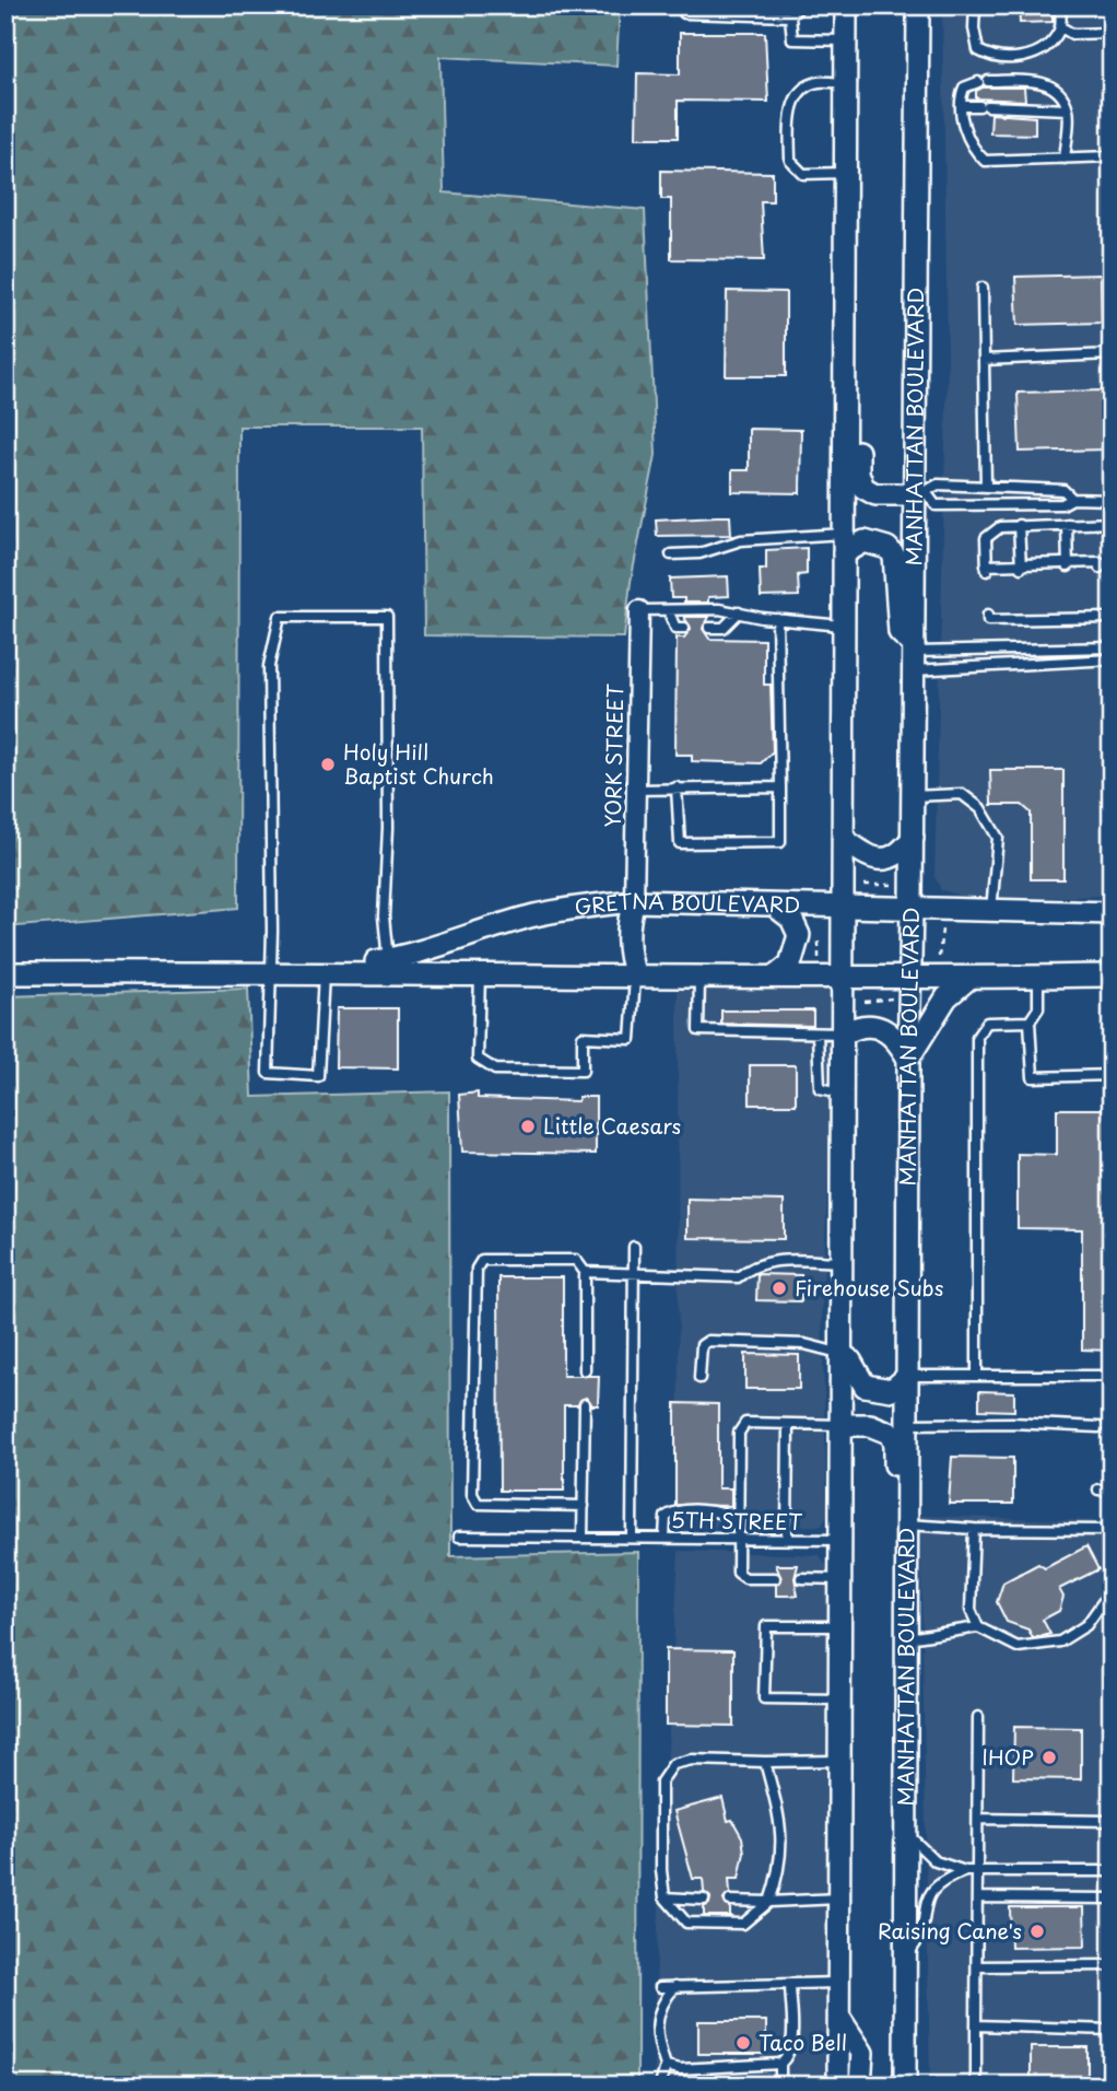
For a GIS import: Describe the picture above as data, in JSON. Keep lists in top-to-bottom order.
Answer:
{
  "streets": {
    "street": ["MANHATTAN BOULEVARD", "YORK STREET", "GRETNA BOULEVARD"],
    "lane": ["5TH STREET"]
  },
  "crossings": [
    ["MANHATTAN BOULEVARD", "GRETNA BOULEVARD"],
    ["YORK STREET", "GRETNA BOULEVARD"]
  ],
  "places": [
    "Holy Hill Baptist Church",
    "Little Caesars",
    "Firehouse Subs",
    "IHOP",
    "Raising Cane's",
    "Taco Bell"
  ]
}
